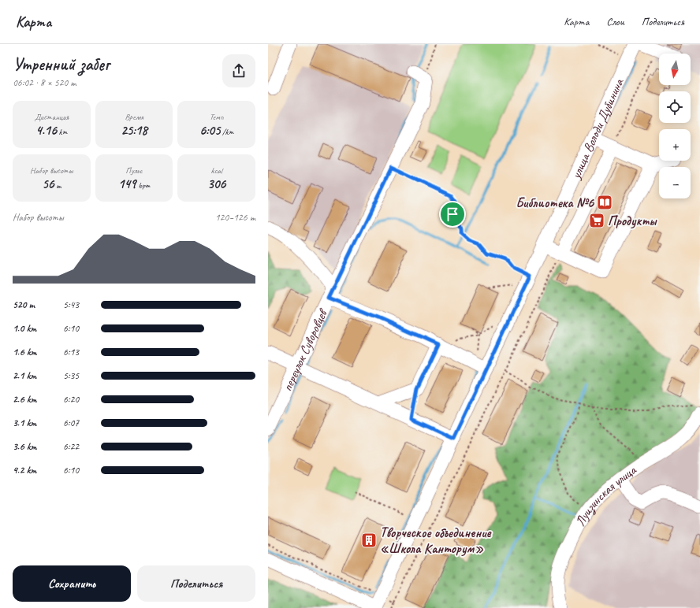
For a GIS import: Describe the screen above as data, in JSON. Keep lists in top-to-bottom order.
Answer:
{
  "streets": {
    "street": ["улица Володи Дубинина", "переулок Суворовцев", "Луизинская улица"]
  },
  "places": {
    "library": ["Библиотека №6"],
    "supermarket": ["Продукты"],
    "building": ["Творческое объединение «Школа Канторум»"]
  },
  "north": "bottom",
  "page": {
    "header": "Карта",
    "nav": ["Карта", "Слои", "Поделиться"],
    "heading": ["Утренний забег", "06:02 · 8 × 520 m"],
    "map_buttons": ["+", "−"],
    "stats": [
      ["Дистанция", "4.16 km"],
      ["Время", "25:18"],
      ["Темп", "6:05 /km"],
      ["Набор высоты", "56 m"],
      ["Пульс", "149 bpm"],
      ["kcal", "306"]
    ],
    "chart": ["Набор высоты", "120–126 m"],
    "list": [
      {
        "name": "520 m",
        "note": "5:43"
      },
      {
        "name": "1.0 km",
        "note": "6:10"
      },
      {
        "name": "1.6 km",
        "note": "6:13"
      },
      {
        "name": "2.1 km",
        "note": "5:35"
      },
      {
        "name": "2.6 km",
        "note": "6:20"
      },
      {
        "name": "3.1 km",
        "note": "6:07"
      },
      {
        "name": "3.6 km",
        "note": "6:22"
      },
      {
        "name": "4.2 km",
        "note": "6:10"
      }
    ],
    "buttons": ["Сохранить", "Поделиться"]
  }
}
